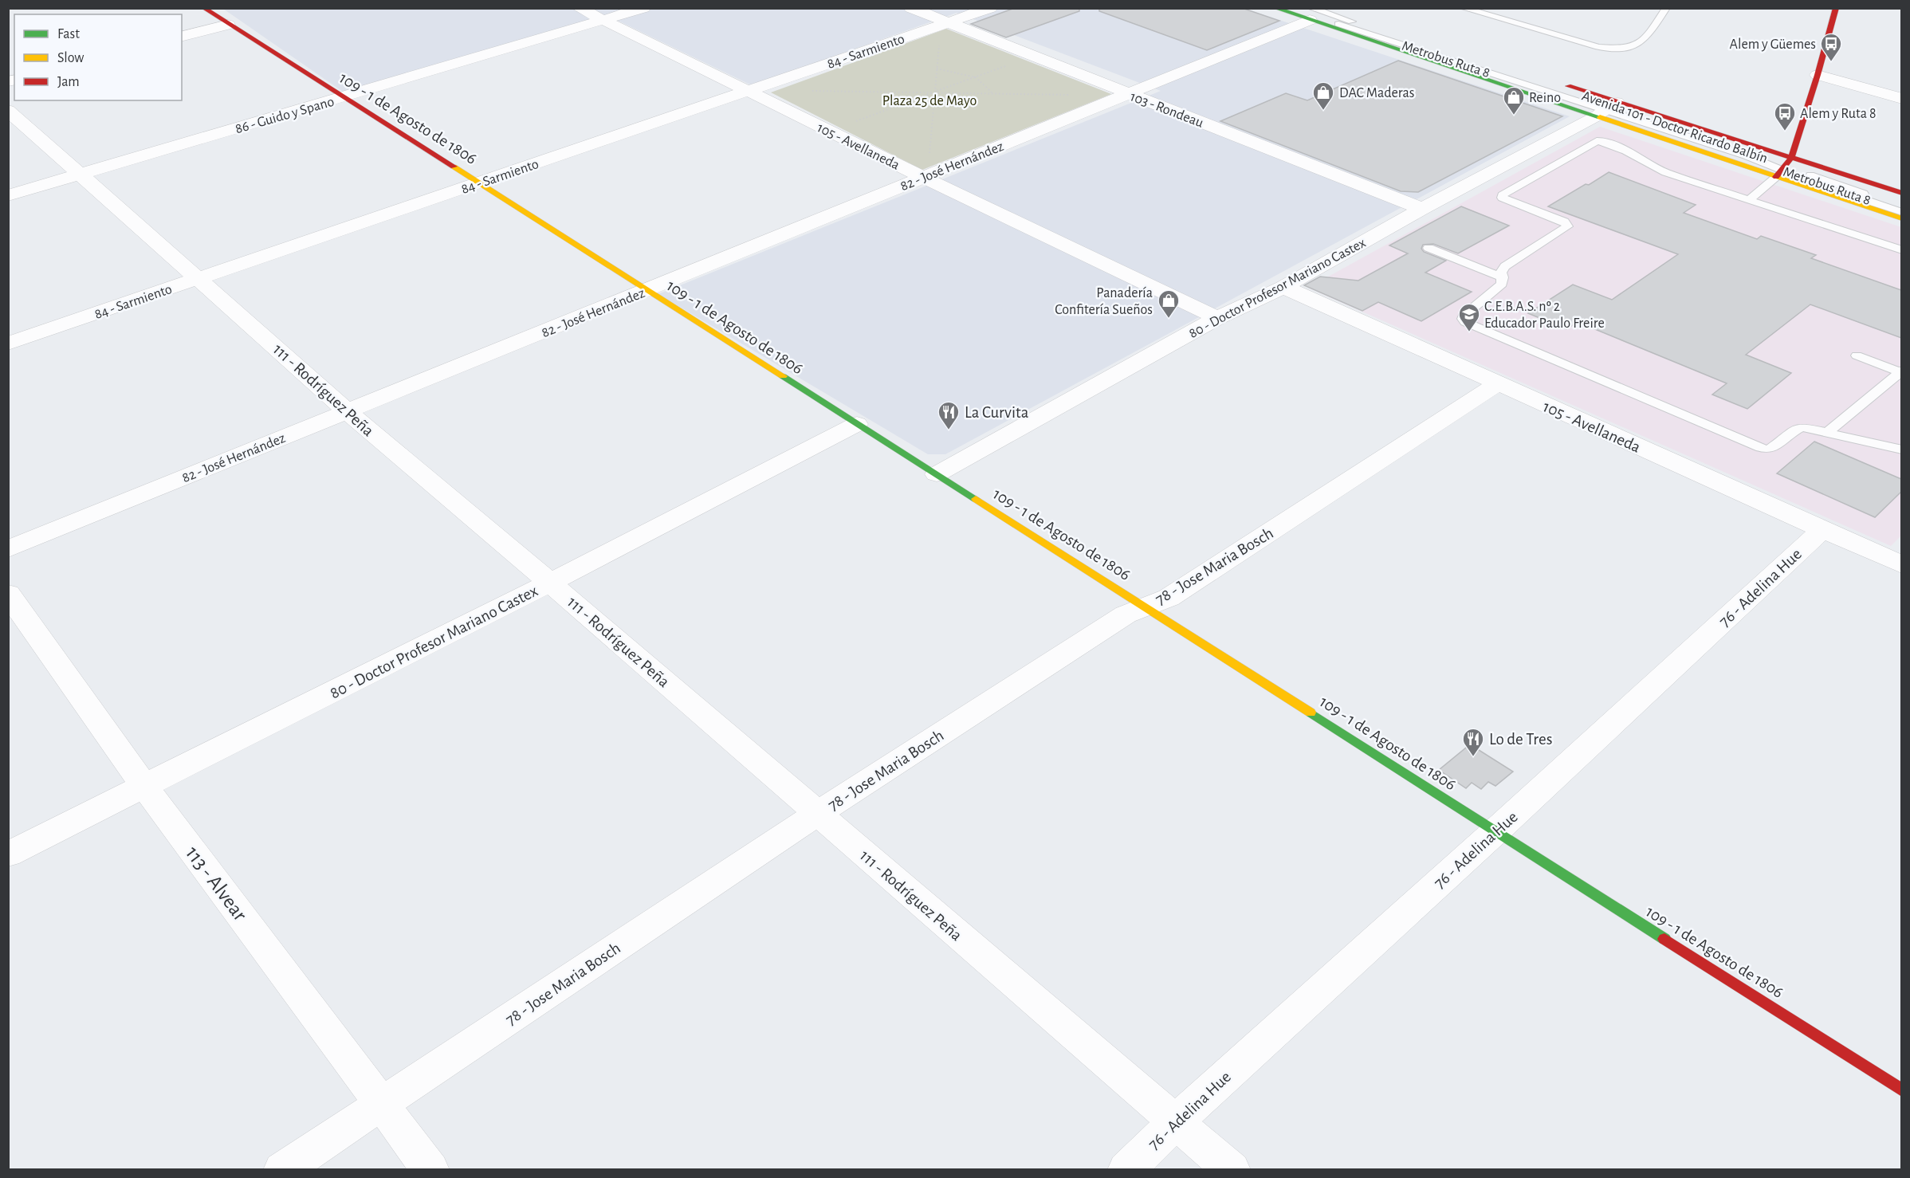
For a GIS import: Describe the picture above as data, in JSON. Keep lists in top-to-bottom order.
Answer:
{
  "streets": {
    "street": [
      "84 - Sarmiento",
      "103 - Rondeau",
      "86 - Guido y Spano",
      "109 - 1 de Agosto de 1806",
      "Avenida 101 - Doctor Ricardo Balbín",
      "105 - Avellaneda",
      "82 - José Hernández",
      "80 - Doctor Profesor Mariano Castex",
      "111 - Rodríguez Peña",
      "78 - Jose Maria Bosch",
      "76 - Adelina Hue",
      "113 - Alvear"
    ],
    "lane": ["Metrobus Ruta 8"]
  },
  "crossings": [
    ["84 - Sarmiento", "103 - Rondeau"],
    ["84 - Sarmiento", "109 - 1 de Agosto de 1806"],
    ["84 - Sarmiento", "105 - Avellaneda"],
    ["84 - Sarmiento", "111 - Rodríguez Peña"],
    ["Metrobus Ruta 8", "Avenida 101 - Doctor Ricardo Balbín"],
    ["Metrobus Ruta 8", "82 - José Hernández"],
    ["Metrobus Ruta 8", "80 - Doctor Profesor Mariano Castex"],
    ["103 - Rondeau", "82 - José Hernández"],
    ["103 - Rondeau", "80 - Doctor Profesor Mariano Castex"],
    ["86 - Guido y Spano", "109 - 1 de Agosto de 1806"],
    ["86 - Guido y Spano", "105 - Avellaneda"],
    ["86 - Guido y Spano", "111 - Rodríguez Peña"],
    ["109 - 1 de Agosto de 1806", "82 - José Hernández"],
    ["109 - 1 de Agosto de 1806", "80 - Doctor Profesor Mariano Castex"],
    ["109 - 1 de Agosto de 1806", "78 - Jose Maria Bosch"],
    ["109 - 1 de Agosto de 1806", "76 - Adelina Hue"],
    ["Avenida 101 - Doctor Ricardo Balbín", "82 - José Hernández"],
    ["Avenida 101 - Doctor Ricardo Balbín", "80 - Doctor Profesor Mariano Castex"],
    ["105 - Avellaneda", "82 - José Hernández"],
    ["105 - Avellaneda", "80 - Doctor Profesor Mariano Castex"],
    ["105 - Avellaneda", "78 - Jose Maria Bosch"],
    ["105 - Avellaneda", "76 - Adelina Hue"],
    ["82 - José Hernández", "111 - Rodríguez Peña"],
    ["80 - Doctor Profesor Mariano Castex", "111 - Rodríguez Peña"],
    ["80 - Doctor Profesor Mariano Castex", "113 - Alvear"],
    ["111 - Rodríguez Peña", "78 - Jose Maria Bosch"],
    ["111 - Rodríguez Peña", "76 - Adelina Hue"],
    ["78 - Jose Maria Bosch", "113 - Alvear"]
  ],
  "parks": ["Plaza 25 de Mayo"],
  "places": {
    "bus stop": ["Alem y Güemes", "Alem y Ruta 8"],
    "shop": ["DAC Maderas", "Reino", "Panadería Confitería Sueños"],
    "school or university": ["C.E.B.A.S. nº 2 Educador Paulo Freire"],
    "restaurant": ["La Curvita", "Lo de Tres"]
  },
  "legend": ["Fast", "Slow", "Jam"]
}
